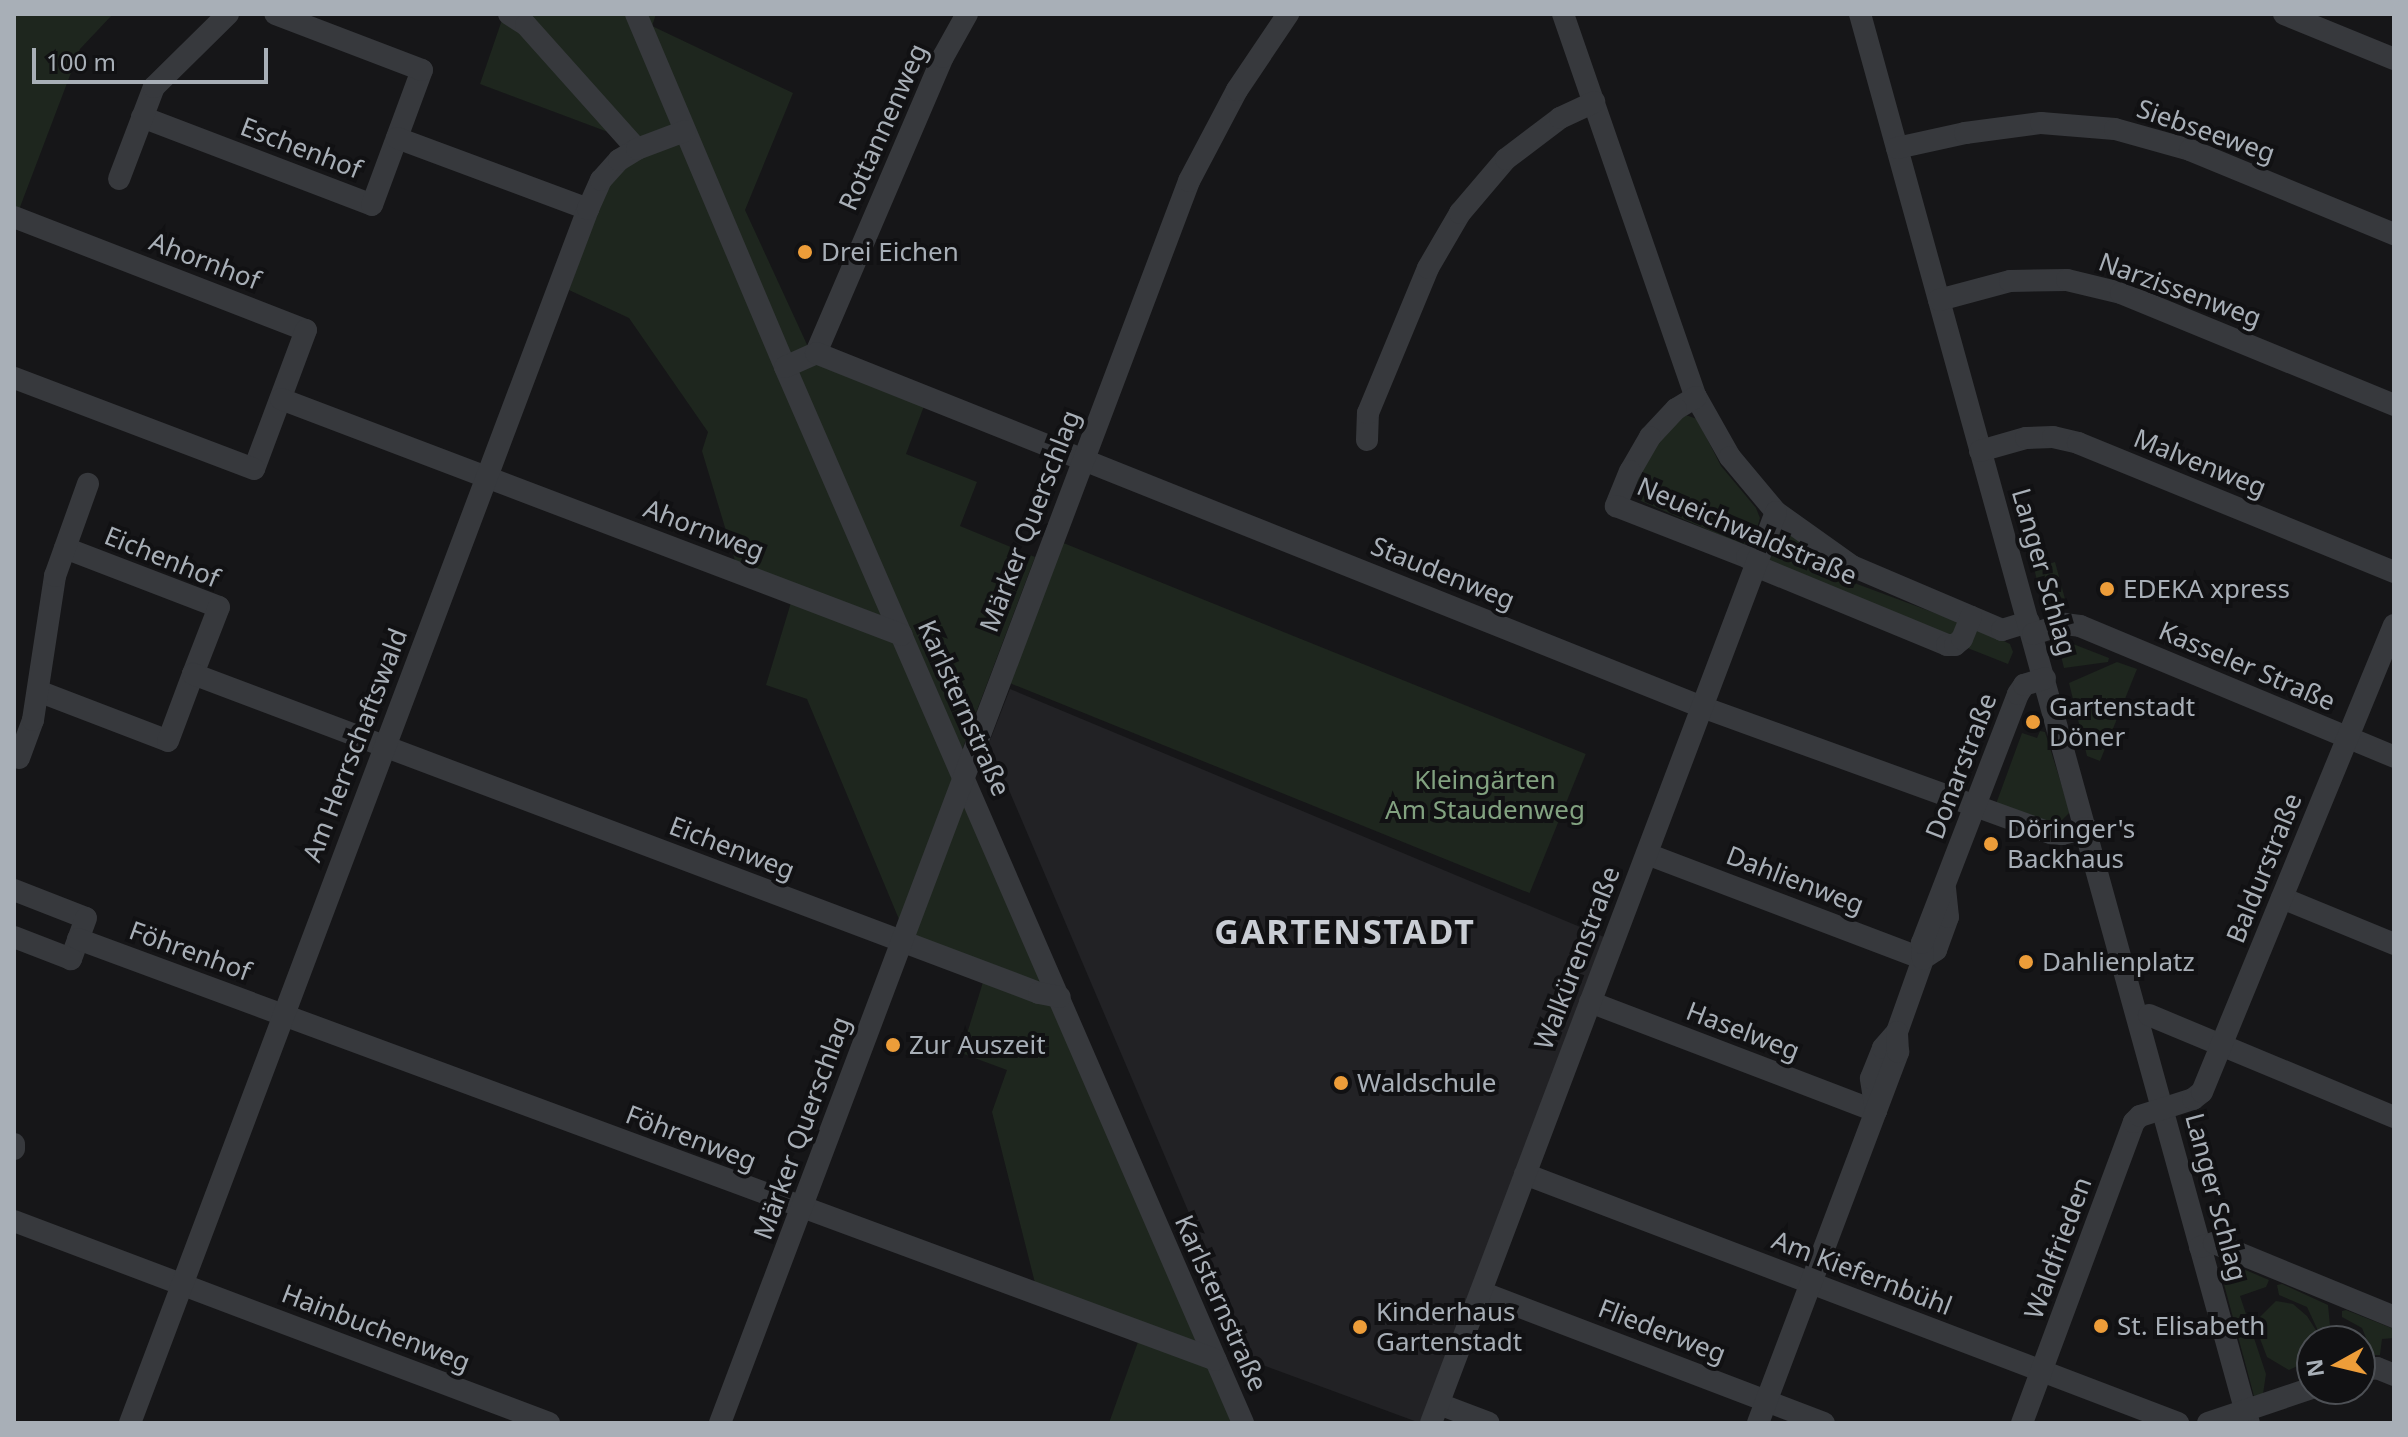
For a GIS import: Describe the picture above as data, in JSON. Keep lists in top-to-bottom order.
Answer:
{
  "streets": {
    "street": [
      "Rottannenweg",
      "Siebseeweg",
      "Eschenhof",
      "Ahornhof",
      "Narzissenweg",
      "Malvenweg",
      "Märker Querschlag",
      "Ahornweg",
      "Neueichwaldstraße",
      "Eichenhof",
      "Langer Schlag",
      "Staudenweg",
      "Kasseler Straße",
      "Karlsternstraße",
      "Am Herrschaftswald",
      "Donarstraße",
      "Eichenweg",
      "Baldurstraße",
      "Dahlienweg",
      "Föhrenhof",
      "Walkürenstraße",
      "Haselweg",
      "Föhrenweg",
      "Waldfrieden",
      "Am Kiefernbühl",
      "Hainbuchenweg",
      "Fliederweg"
    ]
  },
  "crossings": [
    ["Rottannenweg", "Staudenweg"],
    ["Siebseeweg", "Langer Schlag"],
    ["Eschenhof", "Am Herrschaftswald"],
    ["Narzissenweg", "Langer Schlag"],
    ["Malvenweg", "Langer Schlag"],
    ["Märker Querschlag", "Staudenweg"],
    ["Märker Querschlag", "Karlsternstraße"],
    ["Märker Querschlag", "Eichenweg"],
    ["Märker Querschlag", "Föhrenweg"],
    ["Ahornweg", "Karlsternstraße"],
    ["Ahornweg", "Am Herrschaftswald"],
    ["Neueichwaldstraße", "Langer Schlag"],
    ["Neueichwaldstraße", "Kasseler Straße"],
    ["Neueichwaldstraße", "Walkürenstraße"],
    ["Langer Schlag", "Staudenweg"],
    ["Langer Schlag", "Kasseler Straße"],
    ["Langer Schlag", "Donarstraße"],
    ["Langer Schlag", "Baldurstraße"],
    ["Langer Schlag", "Waldfrieden"],
    ["Staudenweg", "Donarstraße"],
    ["Staudenweg", "Walkürenstraße"],
    ["Kasseler Straße", "Baldurstraße"],
    ["Karlsternstraße", "Am Herrschaftswald"],
    ["Karlsternstraße", "Eichenweg"],
    ["Karlsternstraße", "Föhrenweg"],
    ["Am Herrschaftswald", "Eichenweg"],
    ["Am Herrschaftswald", "Föhrenhof"],
    ["Am Herrschaftswald", "Föhrenweg"],
    ["Am Herrschaftswald", "Hainbuchenweg"],
    ["Donarstraße", "Dahlienweg"],
    ["Donarstraße", "Haselweg"],
    ["Donarstraße", "Am Kiefernbühl"],
    ["Donarstraße", "Fliederweg"],
    ["Baldurstraße", "Waldfrieden"],
    ["Dahlienweg", "Walkürenstraße"],
    ["Föhrenhof", "Föhrenweg"],
    ["Walkürenstraße", "Haselweg"],
    ["Walkürenstraße", "Am Kiefernbühl"],
    ["Walkürenstraße", "Fliederweg"],
    ["Waldfrieden", "Am Kiefernbühl"]
  ],
  "districts": ["GARTENSTADT"],
  "parks": ["Kleingärten Am Staudenweg"],
  "places": [
    "Drei Eichen",
    "EDEKA xpress",
    "Gartenstadt Döner",
    "Döringer's Backhaus",
    "Dahlienplatz",
    "Zur Auszeit",
    "Waldschule",
    "St. Elisabeth",
    "Kinderhaus Gartenstadt"
  ],
  "scale_bar": "100 m",
  "north": "left"
}
